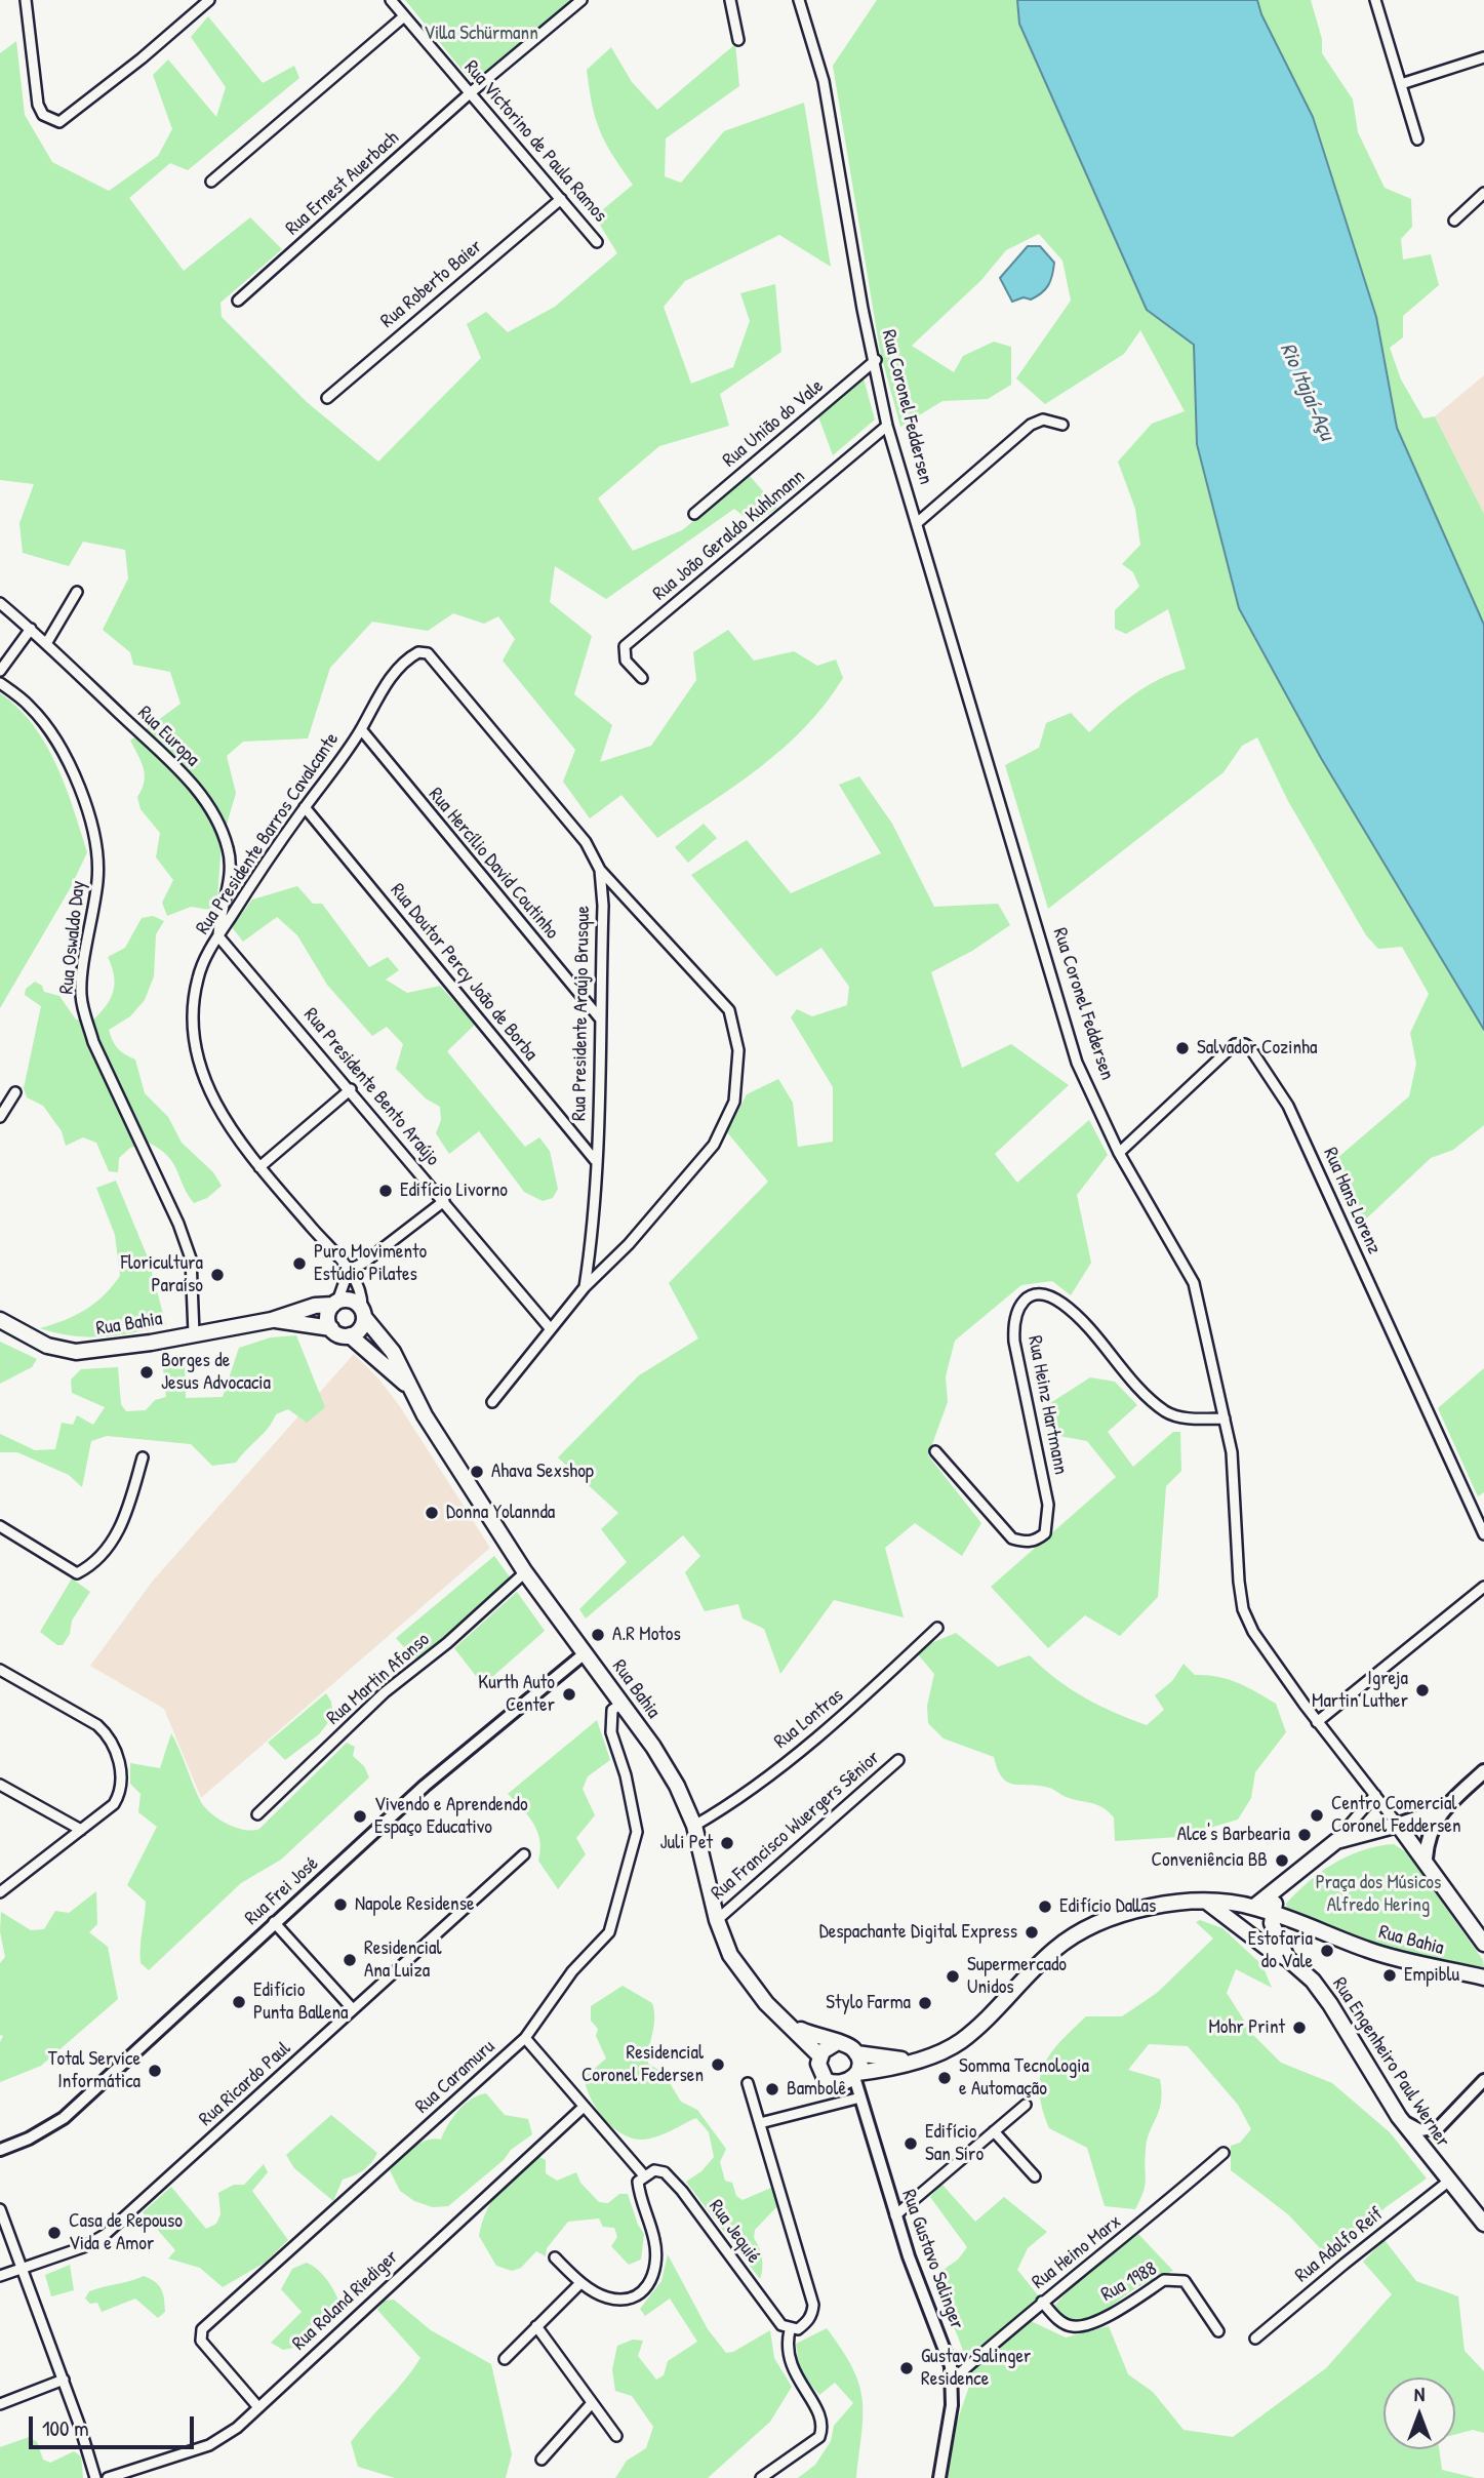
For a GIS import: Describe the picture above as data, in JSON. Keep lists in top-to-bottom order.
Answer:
{
  "streets": {
    "main road": ["Rua Coronel Feddersen", "Rua Bahia", "Rua Engenheiro Paul Werner"],
    "street": [
      "Rua Victorino de Paula Ramos",
      "Rua Ernest Auerbach",
      "Rua Roberto Baier",
      "Rua União do Vale",
      "Rua João Geraldo Kuhlmann",
      "Rua Europa",
      "Rua Presidente Barros Cavalcante",
      "Rua Hercílio David Coutinho",
      "Rua Oswaldo Day",
      "Rua Doutor Percy João de Borba",
      "Rua Presidente Araújo Brusque",
      "Rua Presidente Bento Araújo",
      "Rua Hans Lorenz",
      "Rua Heinz Hartmann",
      "Rua Martin Afonso",
      "Rua Lontras",
      "Rua Francisco Wuergers Sênior",
      "Rua Frei José",
      "Rua Caramuru",
      "Rua Ricardo Paul",
      "Rua Jequié",
      "Rua Adolfo Reif",
      "Rua Heino Marx",
      "Rua Gustavo Salinger",
      "Rua 1988",
      "Rua Roland Riediger"
    ]
  },
  "crossings": [
    ["Rua Victorino de Paula Ramos", "Rua Ernest Auerbach"],
    ["Rua Victorino de Paula Ramos", "Rua Roberto Baier"],
    ["Rua Coronel Feddersen", "Rua União do Vale"],
    ["Rua Coronel Feddersen", "Rua João Geraldo Kuhlmann"],
    ["Rua Coronel Feddersen", "Rua Hans Lorenz"],
    ["Rua Coronel Feddersen", "Rua Heinz Hartmann"],
    ["Rua Europa", "Rua Presidente Barros Cavalcante"],
    ["Rua Europa", "Rua Presidente Bento Araújo"],
    ["Rua Presidente Barros Cavalcante", "Rua Hercílio David Coutinho"],
    ["Rua Presidente Barros Cavalcante", "Rua Doutor Percy João de Borba"],
    ["Rua Presidente Barros Cavalcante", "Rua Presidente Araújo Brusque"],
    ["Rua Presidente Barros Cavalcante", "Rua Presidente Bento Araújo"],
    ["Rua Presidente Barros Cavalcante", "Rua Bahia"],
    ["Rua Hercílio David Coutinho", "Rua Presidente Araújo Brusque"],
    ["Rua Oswaldo Day", "Rua Bahia"],
    ["Rua Doutor Percy João de Borba", "Rua Presidente Araújo Brusque"],
    ["Rua Bahia", "Rua Martin Afonso"],
    ["Rua Bahia", "Rua Lontras"],
    ["Rua Bahia", "Rua Francisco Wuergers Sênior"],
    ["Rua Bahia", "Rua Frei José"],
    ["Rua Bahia", "Rua Engenheiro Paul Werner"],
    ["Rua Bahia", "Rua Caramuru"],
    ["Rua Bahia", "Rua Gustavo Salinger"],
    ["Rua Engenheiro Paul Werner", "Rua Adolfo Reif"],
    ["Rua Caramuru", "Rua Roland Riediger"],
    ["Rua Heino Marx", "Rua Gustavo Salinger"],
    ["Rua Heino Marx", "Rua 1988"]
  ],
  "water": ["Rio Itajaí-Açu"],
  "parks": ["Villa Schürmann", "Praça dos Músicos Alfredo Hering"],
  "places": [
    "Salvador Cozinha",
    "Edifício Livorno",
    "Puro Movimento Estúdio Pilates",
    "Floricultura Paraíso",
    "Borges de Jesus Advocacia",
    "Ahava Sexshop",
    "Donna Yolannda",
    "A.R Motos",
    "Igreja Martin Luther",
    "Kurth Auto Center",
    "Centro Comercial Coronel Feddersen",
    "Vivendo e Aprendendo Espaço Educativo",
    "Alce's Barbearia",
    "Juli Pet",
    "Conveniência BB",
    "Napole Residense",
    "Edifício Dallas",
    "Despachante Digital Express",
    "Estofaria do Vale",
    "Residencial Ana Luiza",
    "Empiblu",
    "Supermercado Unidos",
    "Edifício Punta Ballena",
    "Stylo Farma",
    "Mohr Print",
    "Residencial Coronel Federsen",
    "Total Service Informática",
    "Somma Tecnologia e Automação",
    "Bambolê",
    "Edifício San Siro",
    "Casa de Repouso Vida e Amor",
    "Gustav Salinger Residence"
  ],
  "scale_bar": "100 m",
  "north": "top"
}
